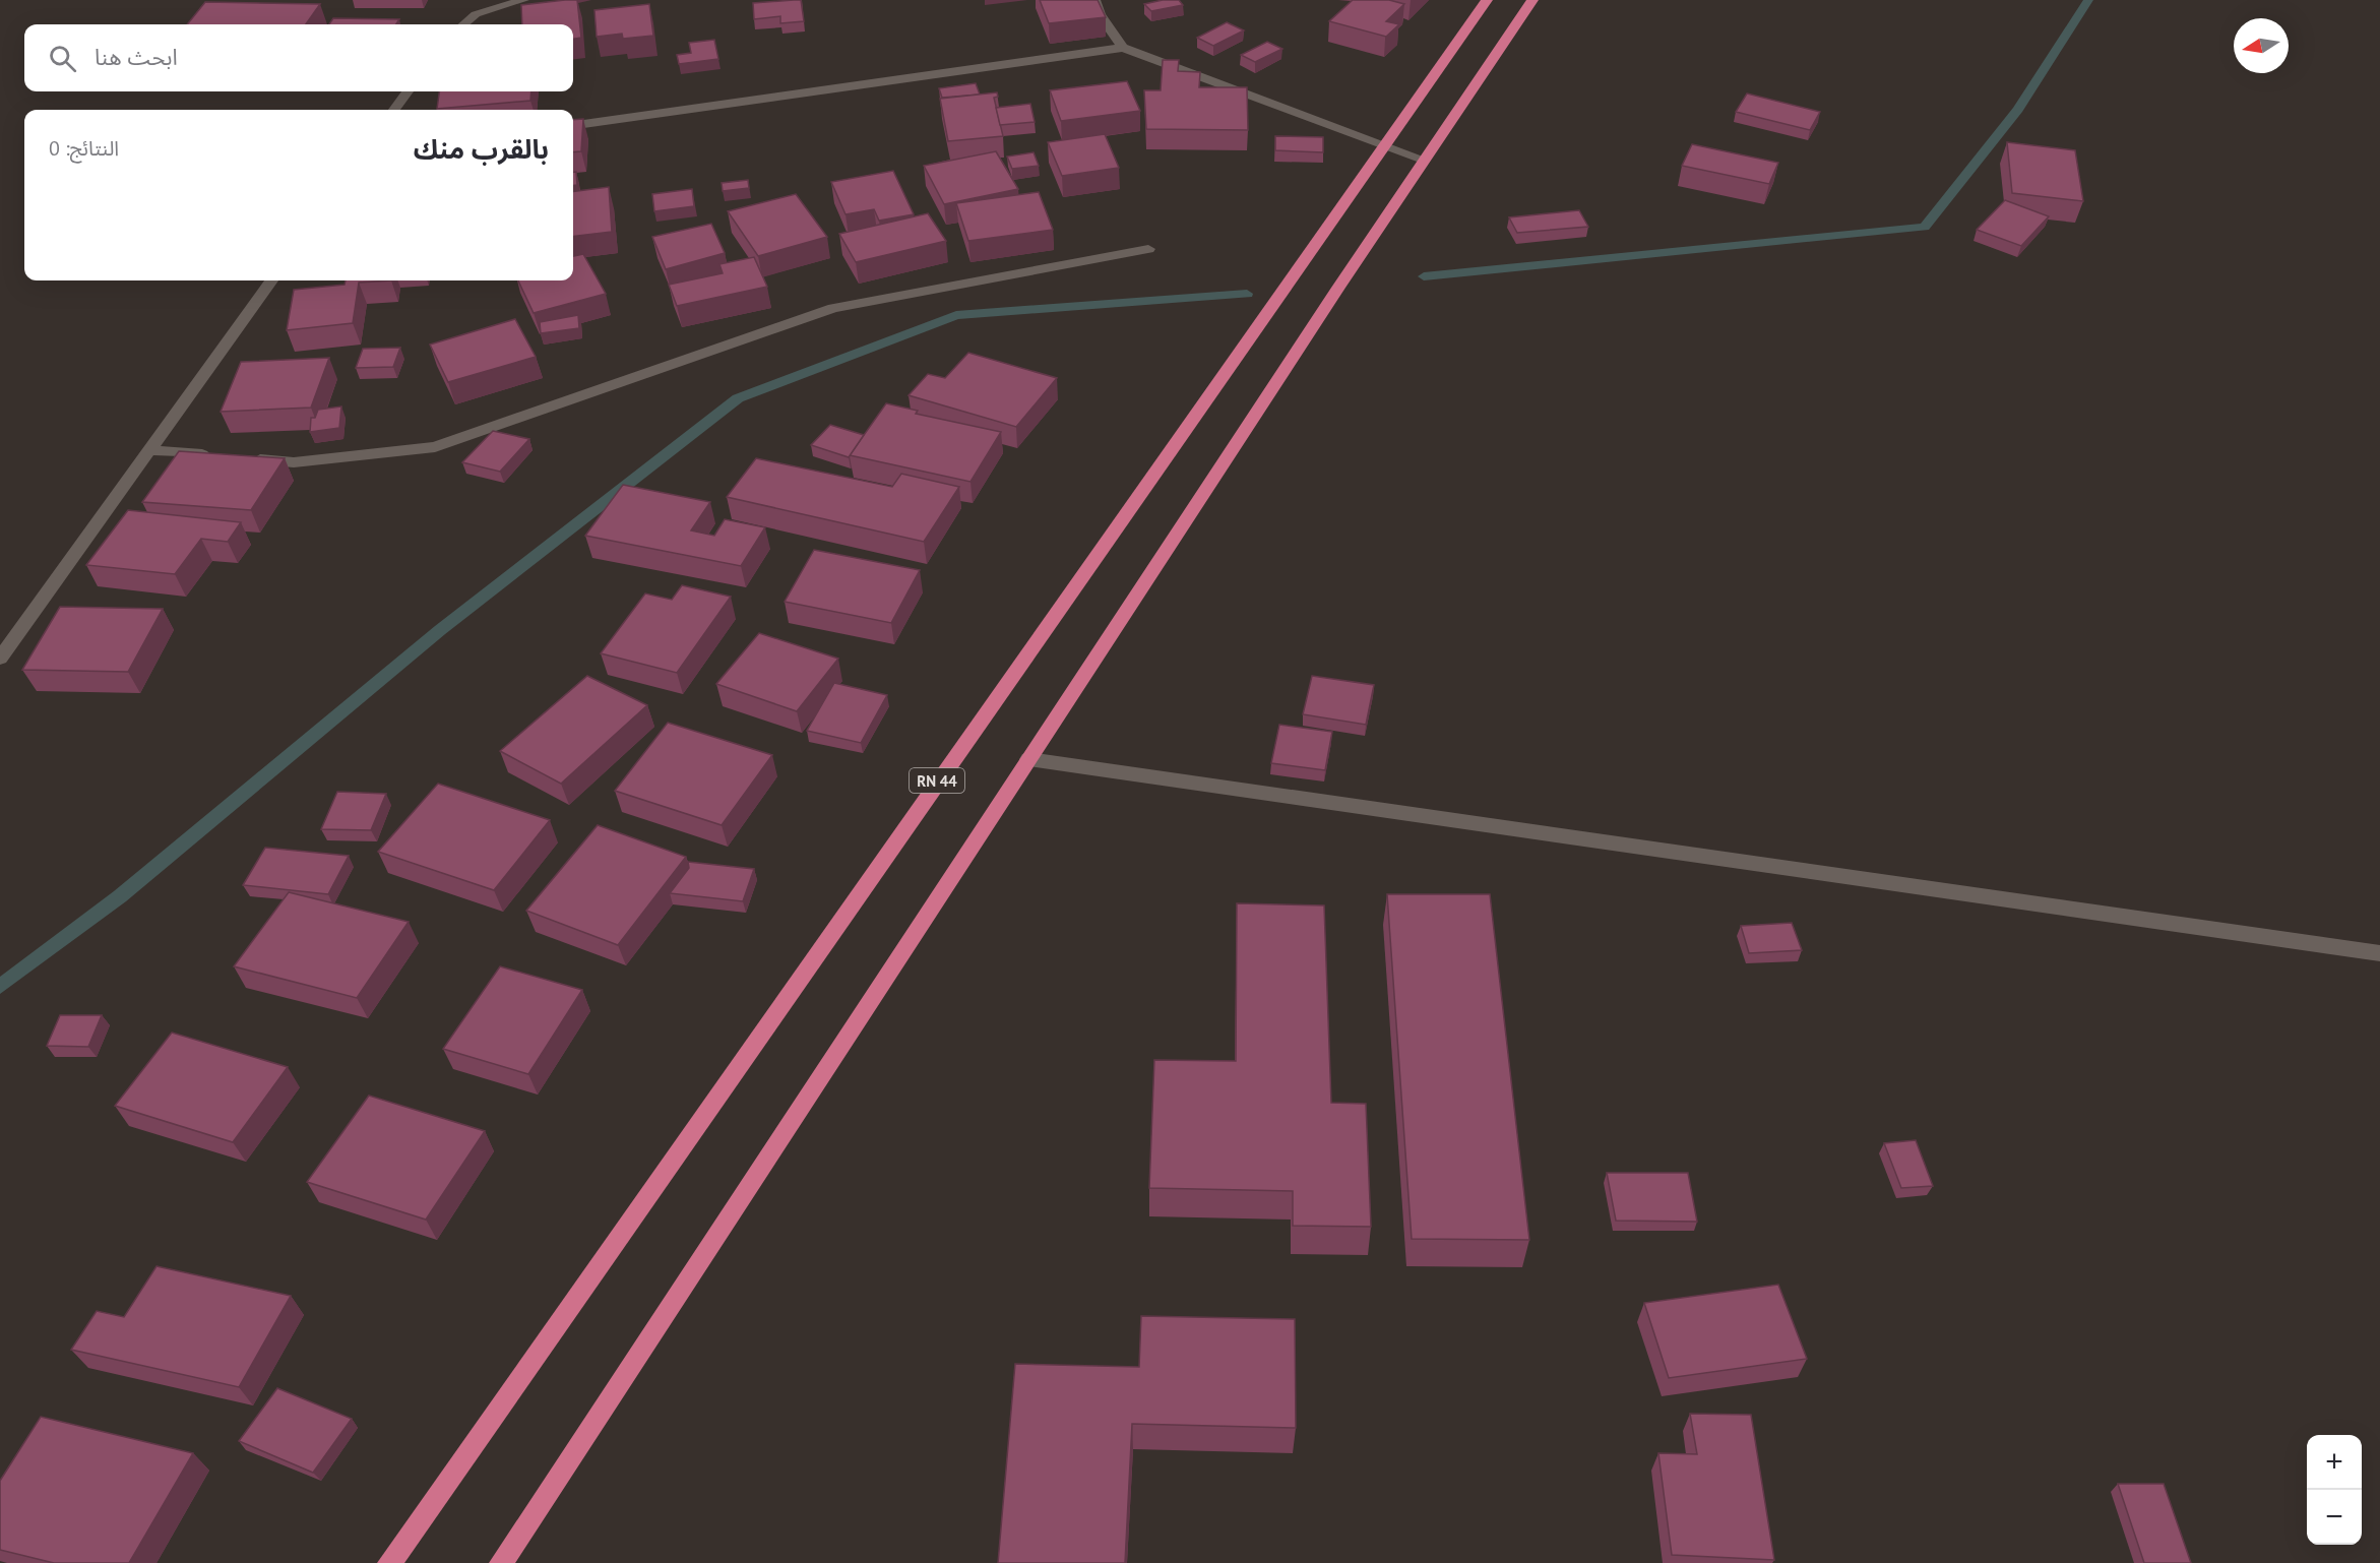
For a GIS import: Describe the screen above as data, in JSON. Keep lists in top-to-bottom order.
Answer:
{
  "streets": {
    "highway": ["RN 44"]
  },
  "north": "left",
  "page": {
    "search": "ابحث هنا",
    "heading": ["بالقرب منك", "النتائج: 0"],
    "map_buttons": ["+", "−"]
  }
}
